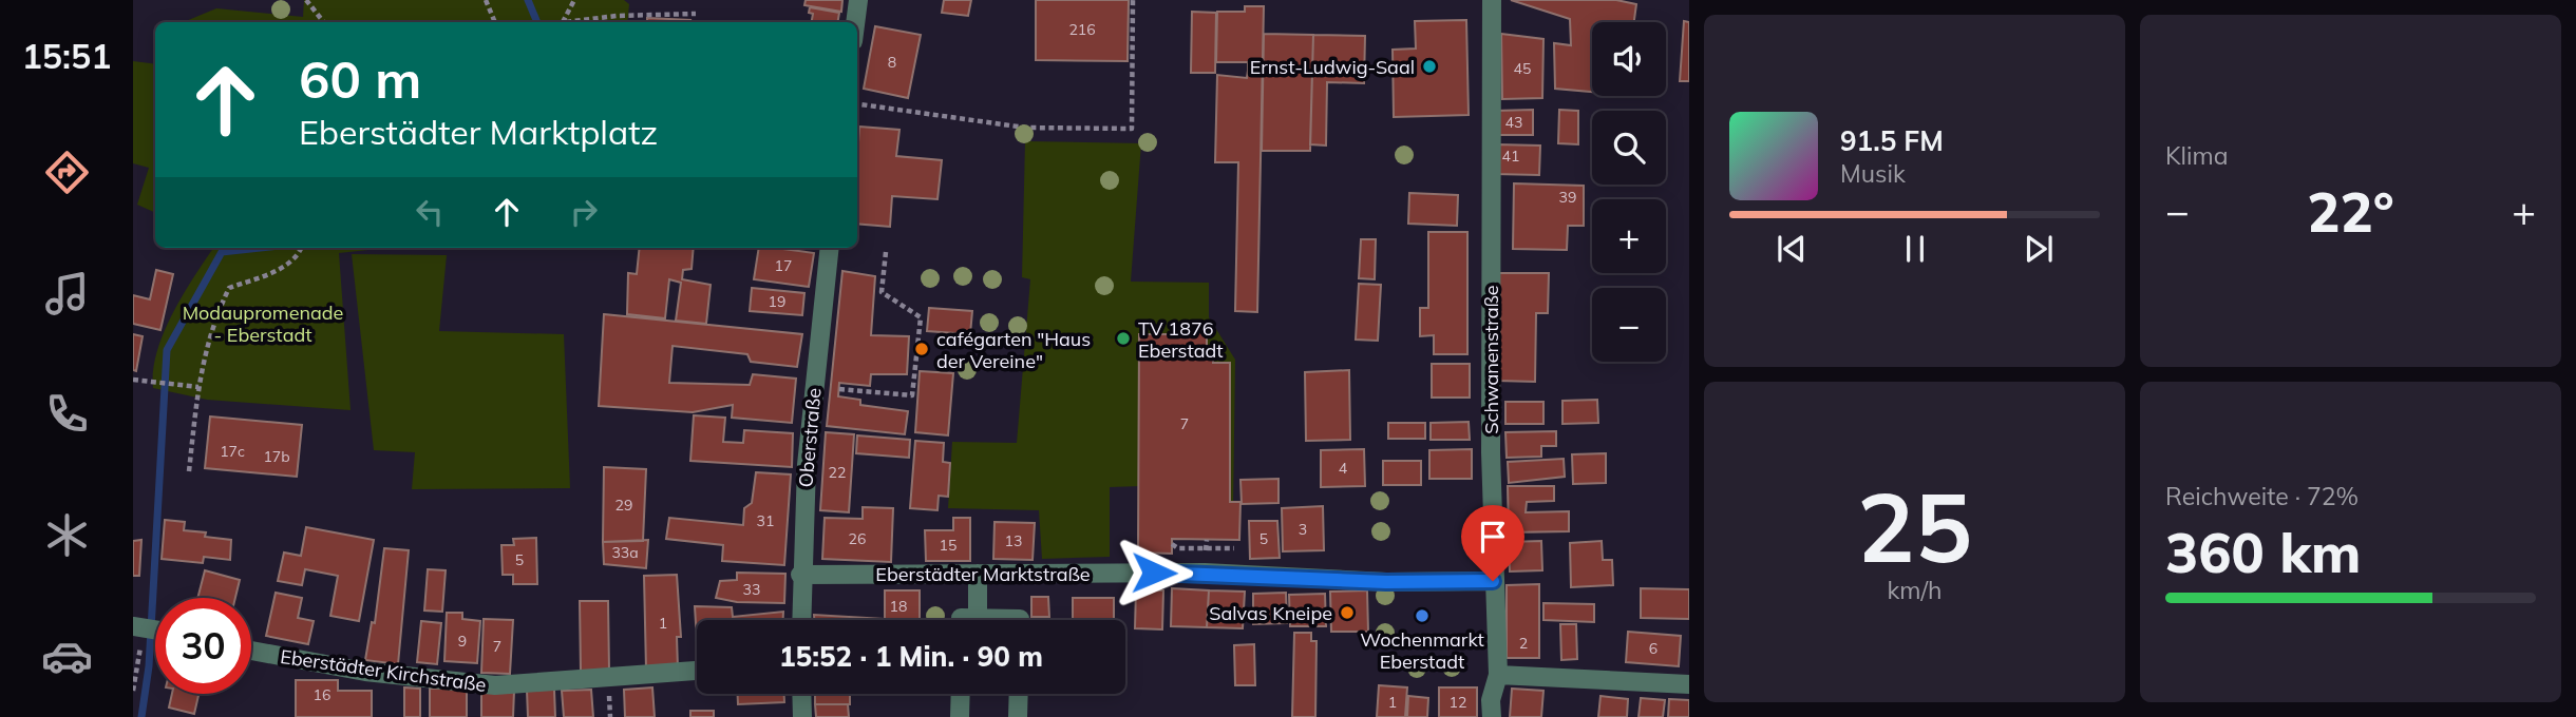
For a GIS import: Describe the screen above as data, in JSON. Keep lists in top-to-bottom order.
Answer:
{
  "streets": {
    "street": [
      "Schwanenstraße",
      "Oberstraße",
      "Eberstädter Marktstraße",
      "Eberstädter Kirchstraße"
    ]
  },
  "crossings": [
    ["Schwanenstraße", "Eberstädter Marktstraße"],
    ["Oberstraße", "Eberstädter Marktstraße"]
  ],
  "parks": ["Modaupromenade - Eberstadt"],
  "places": [
    "Ernst-Ludwig-Saal",
    "TV 1876 Eberstadt",
    "cafégarten \"Haus der Vereine\"",
    "Salvas Kneipe",
    "Wochenmarkt Eberstadt"
  ],
  "house_numbers": [
    "216",
    "8",
    "45",
    "43",
    "41",
    "39",
    "17",
    "19",
    "7",
    "17c",
    "17b",
    "4",
    "22",
    "29",
    "31",
    "3",
    "26",
    "5",
    "13",
    "15",
    "33a",
    "5",
    "33",
    "18",
    "1",
    "9",
    "2",
    "7",
    "6",
    "16",
    "1",
    "12"
  ],
  "page": {
    "tabs": "15:51",
    "tile": [
      "Klima",
      ["25", "km/h"],
      ["Reichweite · 72%", "360 km"]
    ],
    "map_buttons": ["+", "−"],
    "turn": ["60 m", "Eberstädter Marktplatz"],
    "song": ["91.5 FM", "Musik"],
    "heat": ["−", "22°", "+"],
    "limit": "30",
    "trip": "15:52 · 1 Min. · 90 m"
  }
}
